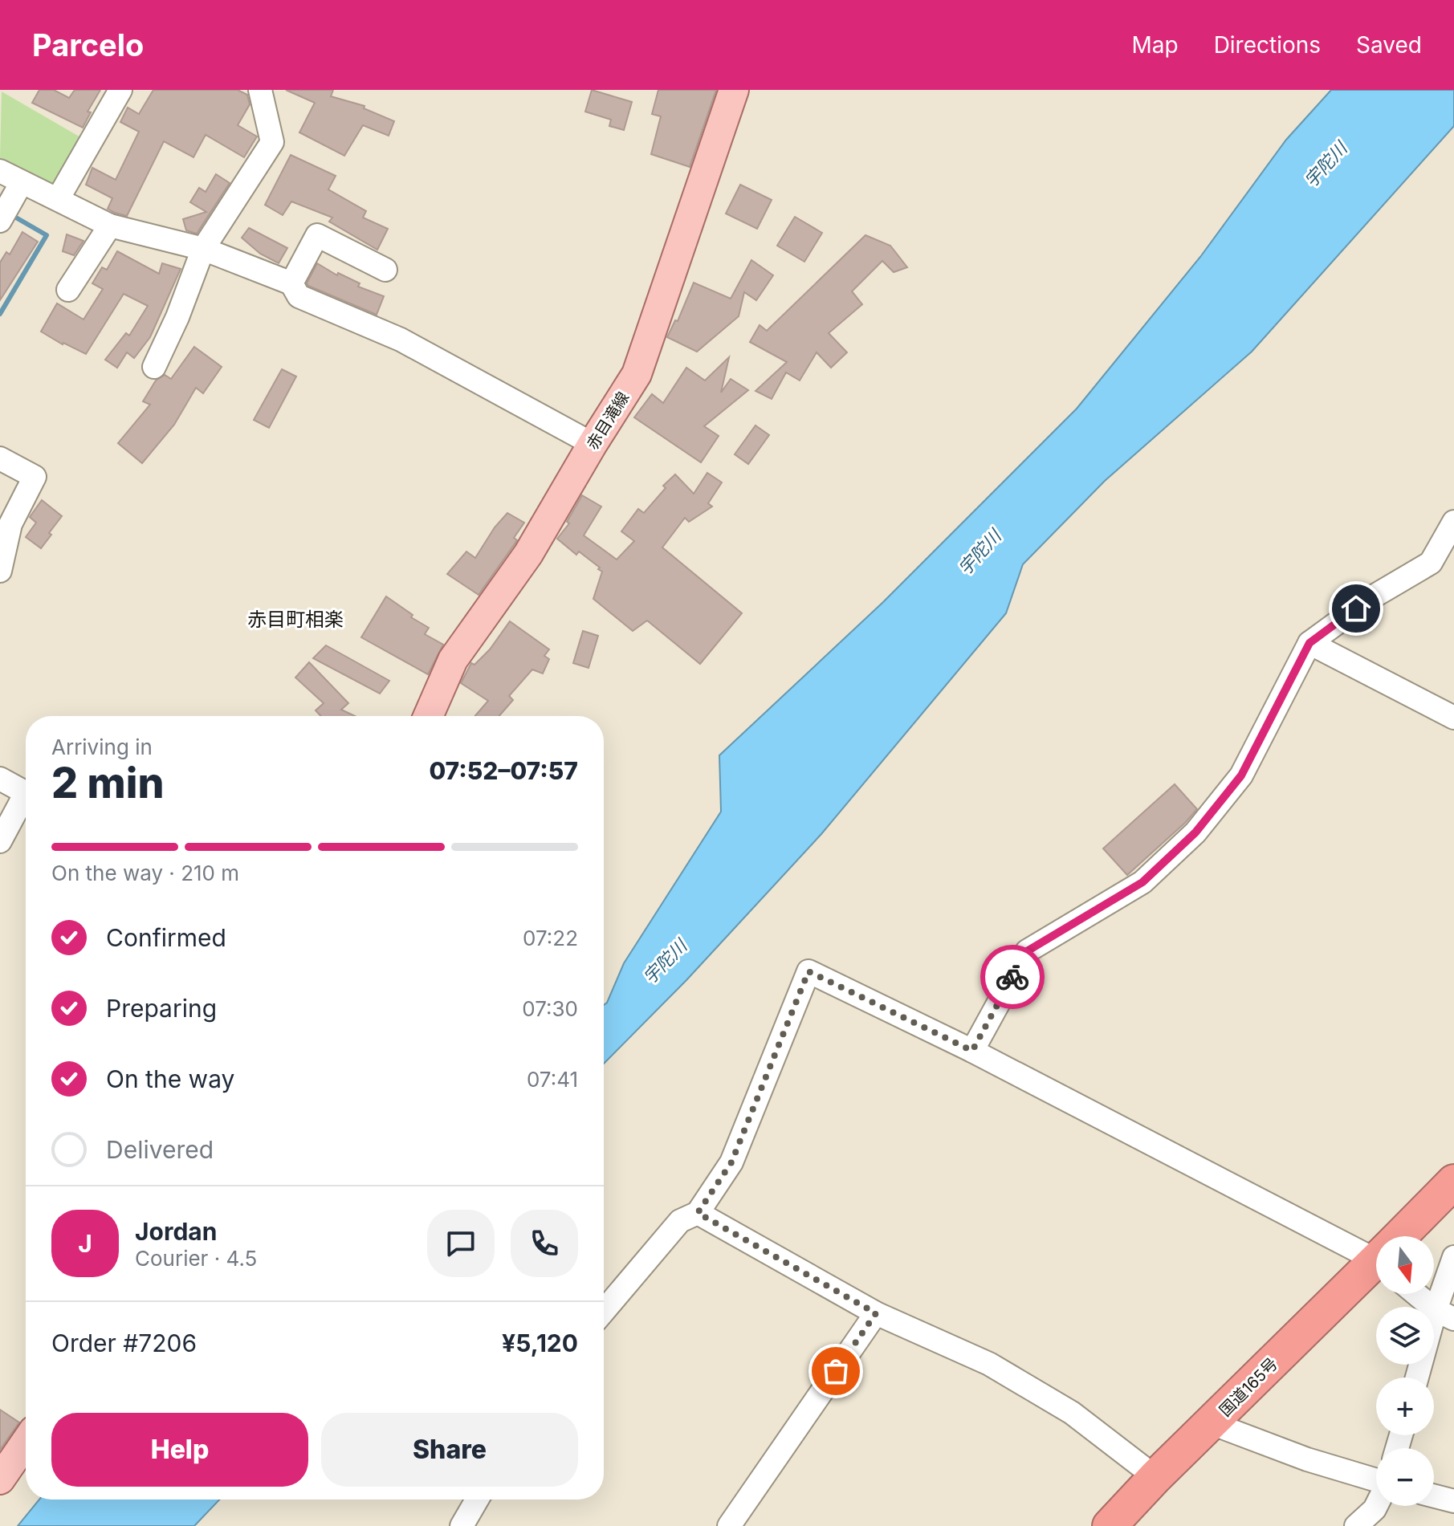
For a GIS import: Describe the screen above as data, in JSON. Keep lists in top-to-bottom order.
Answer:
{
  "streets": {
    "highway": ["国道165号"],
    "main road": ["赤目滝線"]
  },
  "districts": ["赤目町相楽"],
  "water": ["宇陀川"],
  "north": "bottom",
  "page": {
    "header": "Parcelo",
    "nav": ["Map", "Directions", "Saved"],
    "heading": ["2 min", "Arriving in", "07:52–07:57"],
    "panel": [
      "Jordan",
      "Courier · 4.5",
      "Order #7206",
      "¥5,120"
    ],
    "bar": "On the way · 210 m",
    "list": [
      ["Confirmed", "07:22"],
      ["Preparing", "07:30"],
      ["On the way", "07:41"],
      "Delivered"
    ],
    "round": "J",
    "map_buttons": ["+", "−"],
    "buttons": ["Help", "Share"]
  }
}
